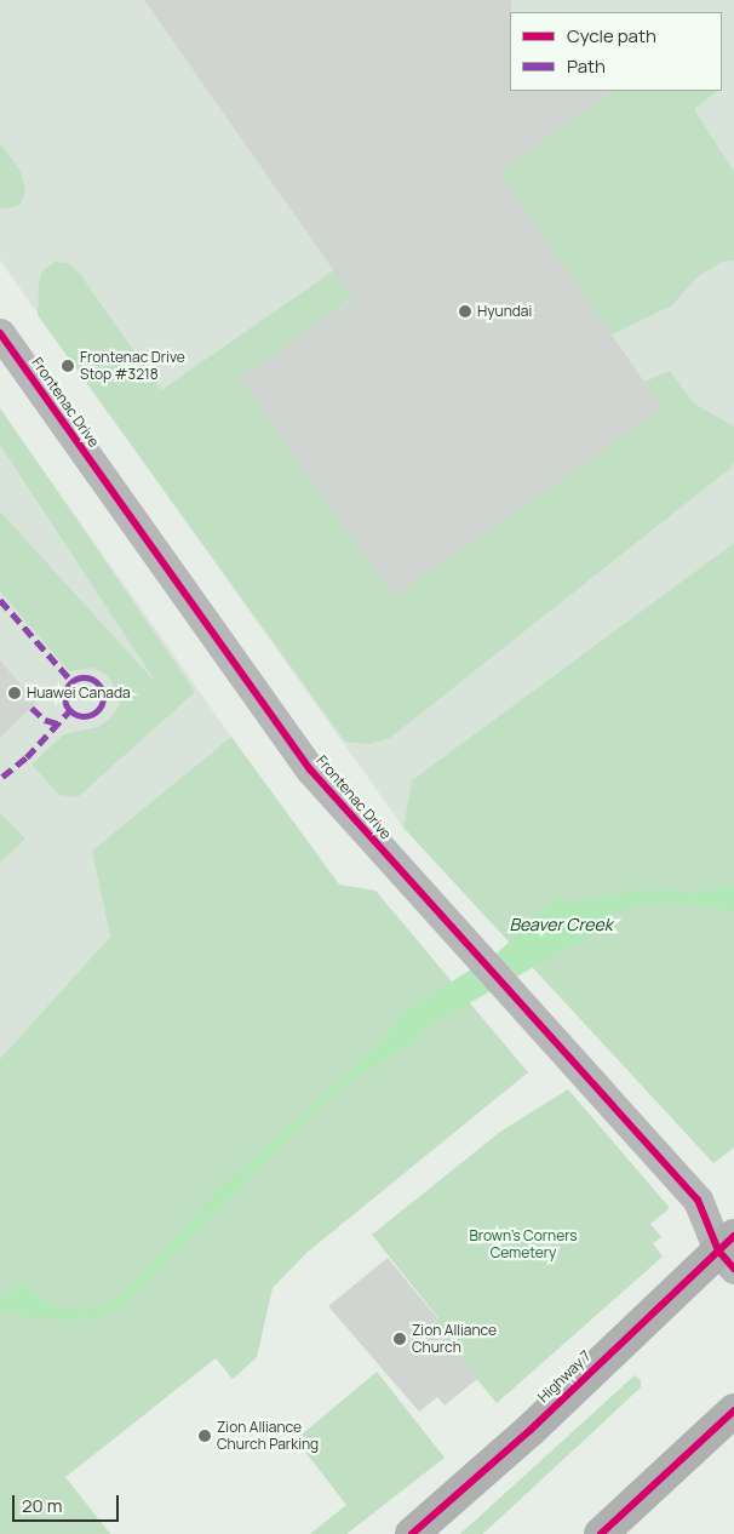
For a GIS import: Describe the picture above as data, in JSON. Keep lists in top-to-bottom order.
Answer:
{
  "streets": {
    "main road": ["Highway 7"],
    "street": ["Frontenac Drive"]
  },
  "crossings": [
    ["Frontenac Drive", "Highway 7"]
  ],
  "water": ["Beaver Creek"],
  "parks": ["Brown's Corners Cemetery"],
  "places": [
    "Hyundai",
    "Frontenac Drive Stop #3218",
    "Huawei Canada",
    "Zion Alliance Church",
    "Zion Alliance Church Parking"
  ],
  "legend": ["Cycle path", "Path"],
  "scale_bar": "20 m"
}
